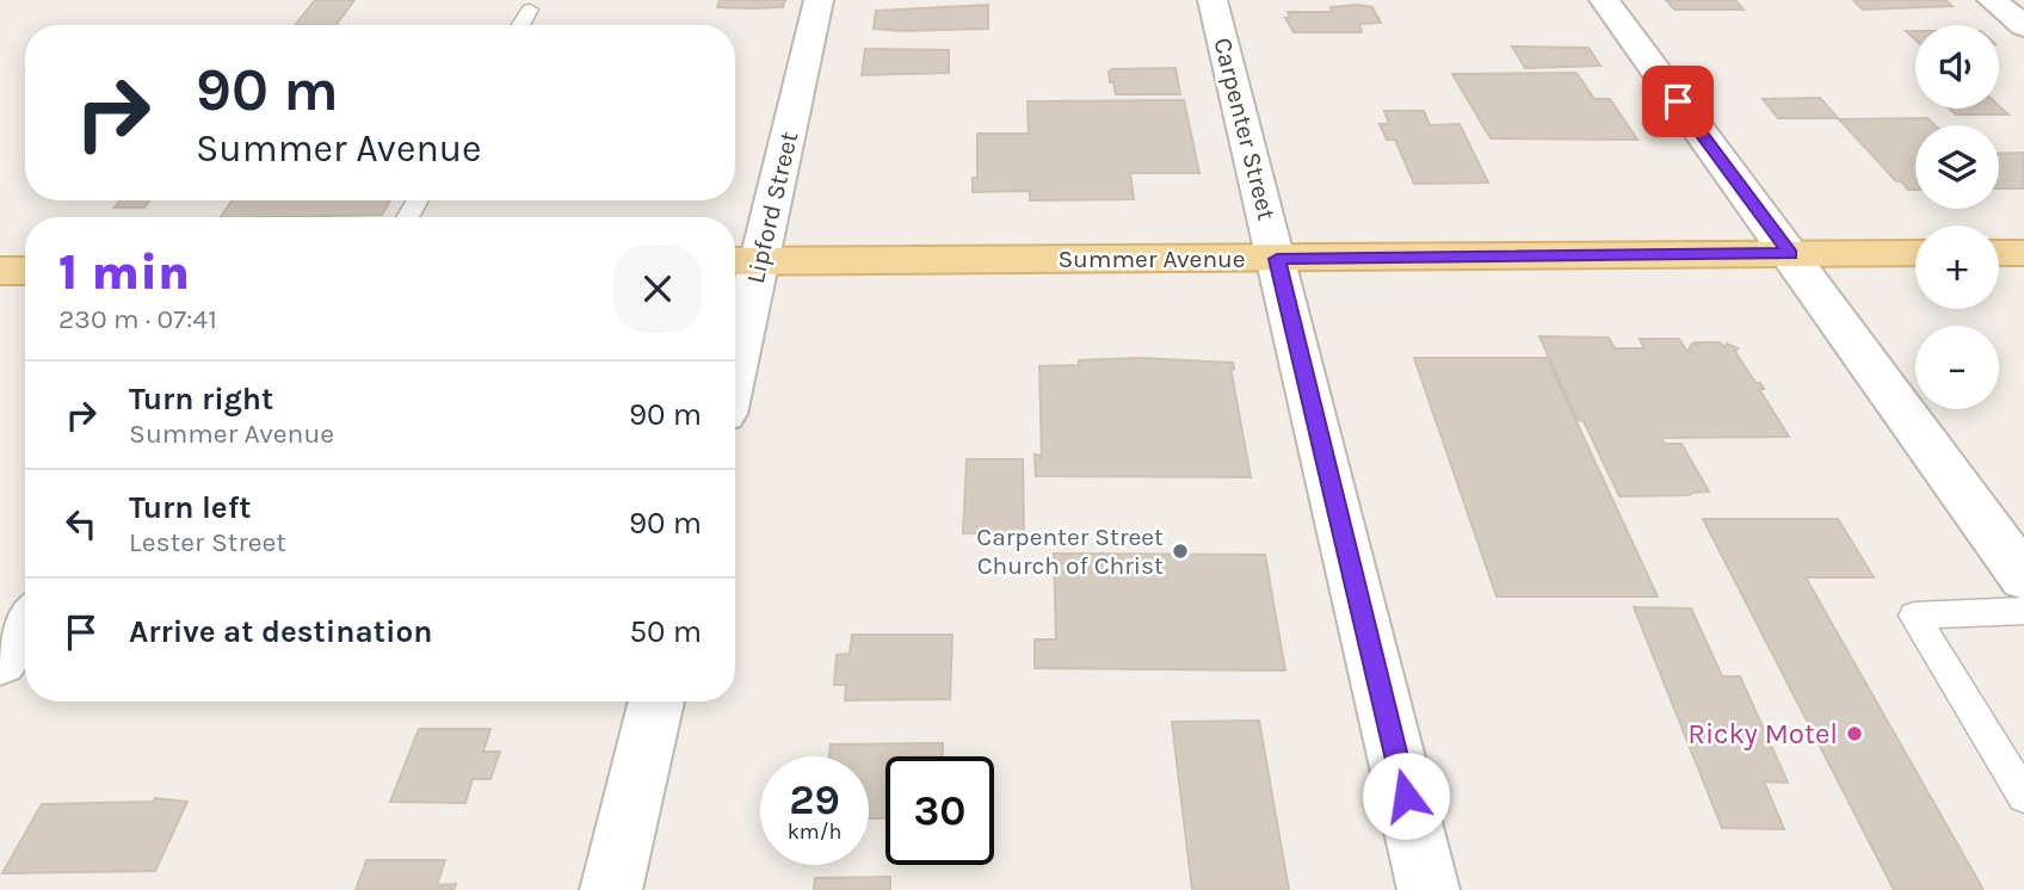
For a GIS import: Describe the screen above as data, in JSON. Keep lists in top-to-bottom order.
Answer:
{
  "streets": {
    "main road": ["Summer Avenue"],
    "street": ["Carpenter Street", "Lipford Street"]
  },
  "crossings": [
    ["Carpenter Street", "Summer Avenue"],
    ["Lipford Street", "Summer Avenue"]
  ],
  "places": ["Carpenter Street Church of Christ", "Ricky Motel"],
  "page": {
    "map_buttons": ["+", "−"],
    "turn": ["90 m", "Summer Avenue"],
    "heading": ["1 min", "230 m · 07:41"],
    "list": [
      {
        "name": "Turn right",
        "note": "Summer Avenue",
        "value": "90 m"
      },
      {
        "name": "Turn left",
        "note": "Lester Street",
        "value": "90 m"
      },
      {
        "name": "Arrive at destination",
        "value": "50 m"
      }
    ],
    "speed": "29 km/h",
    "limit": "30"
  }
}
